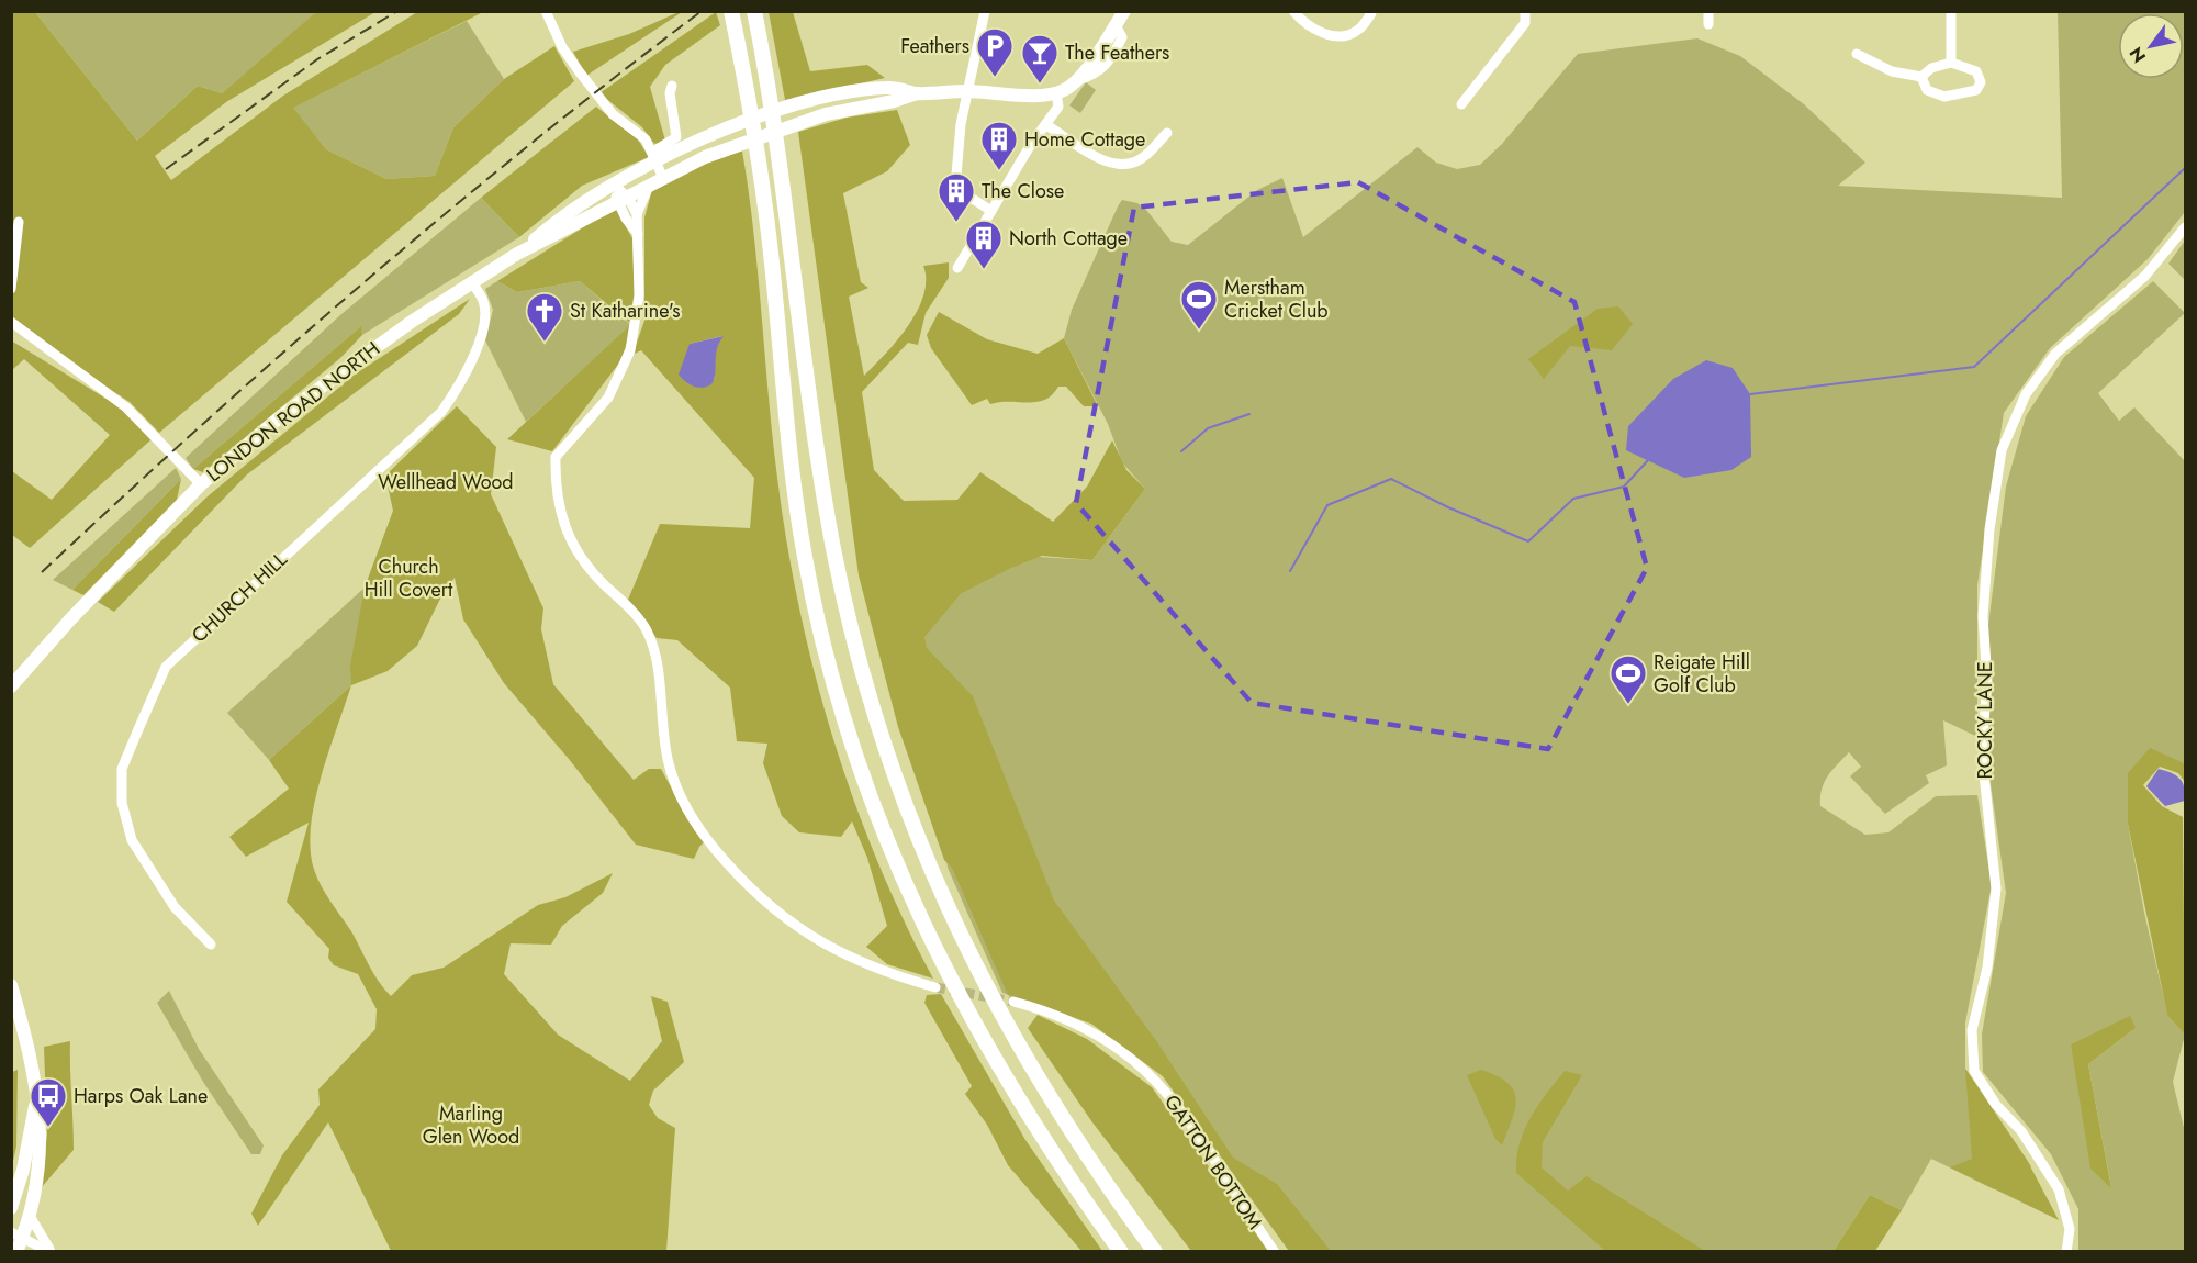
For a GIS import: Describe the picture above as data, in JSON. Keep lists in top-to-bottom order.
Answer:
{
  "streets": {
    "main road": ["LONDON ROAD NORTH"],
    "street": ["CHURCH HILL", "ROCKY LANE", "GATTON BOTTOM"]
  },
  "crossings": [
    ["LONDON ROAD NORTH", "CHURCH HILL"]
  ],
  "parks": ["Wellhead Wood", "Church Hill Covert", "Marling Glen Wood"],
  "places": {
    "parking": ["Feathers"],
    "bar": ["The Feathers"],
    "building": ["Home Cottage", "The Close", "North Cottage"],
    "sports": ["Merstham Cricket Club", "Reigate Hill Golf Club"],
    "church": ["St Katharine's"],
    "bus stop": ["Harps Oak Lane"]
  },
  "north": "bottom left"
}
